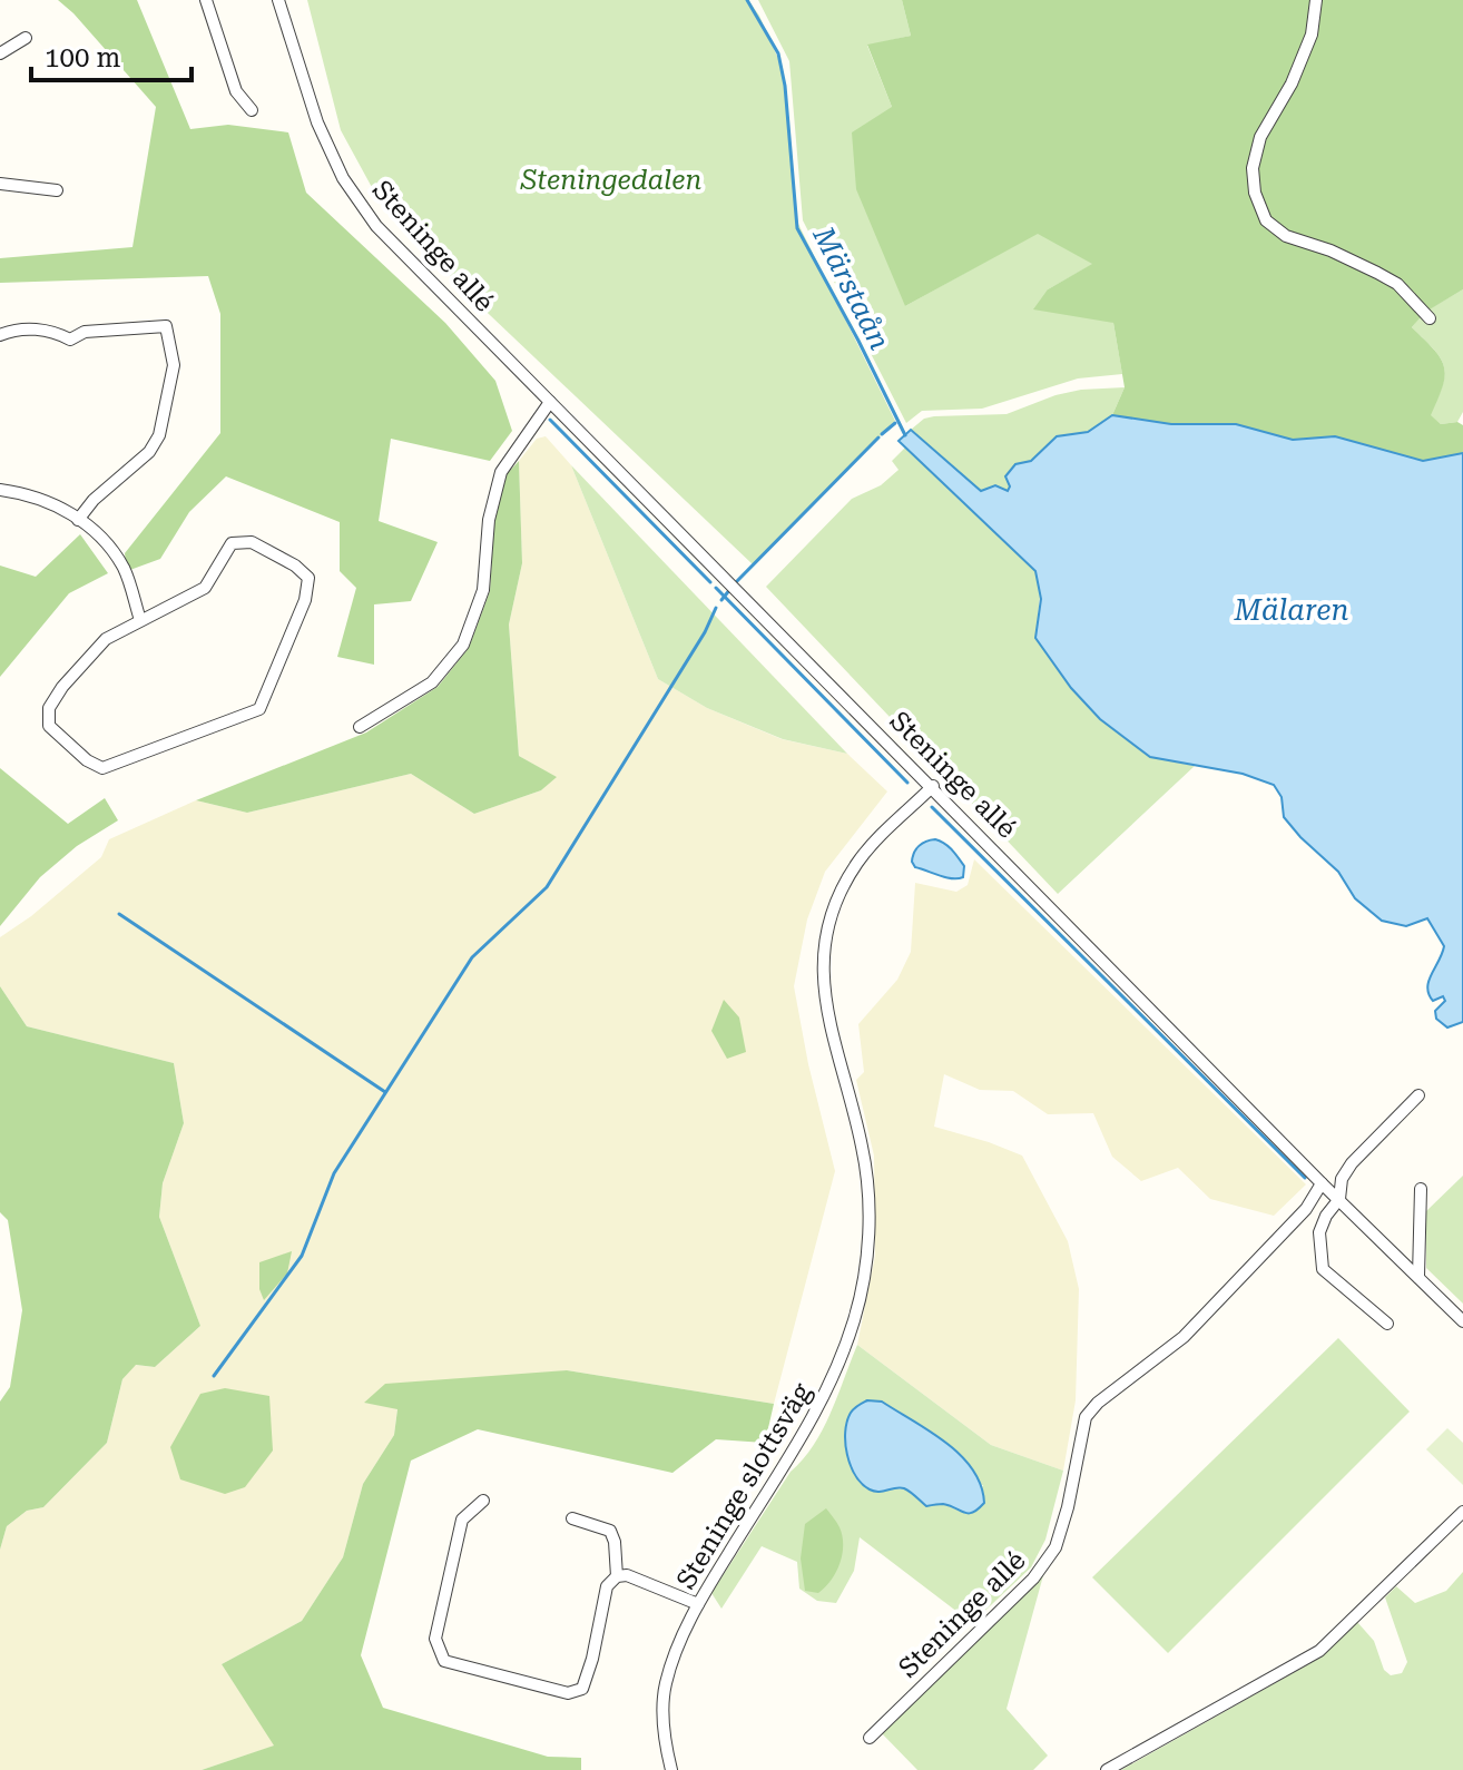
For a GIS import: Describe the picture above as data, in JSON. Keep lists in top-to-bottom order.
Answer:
{
  "streets": {
    "street": ["Steninge allé", "Steninge slottsväg"]
  },
  "crossings": [
    ["Steninge allé", "Steninge slottsväg"]
  ],
  "water": ["Märstaån", "Mälaren"],
  "parks": ["Steningedalen"],
  "scale_bar": "100 m"
}
